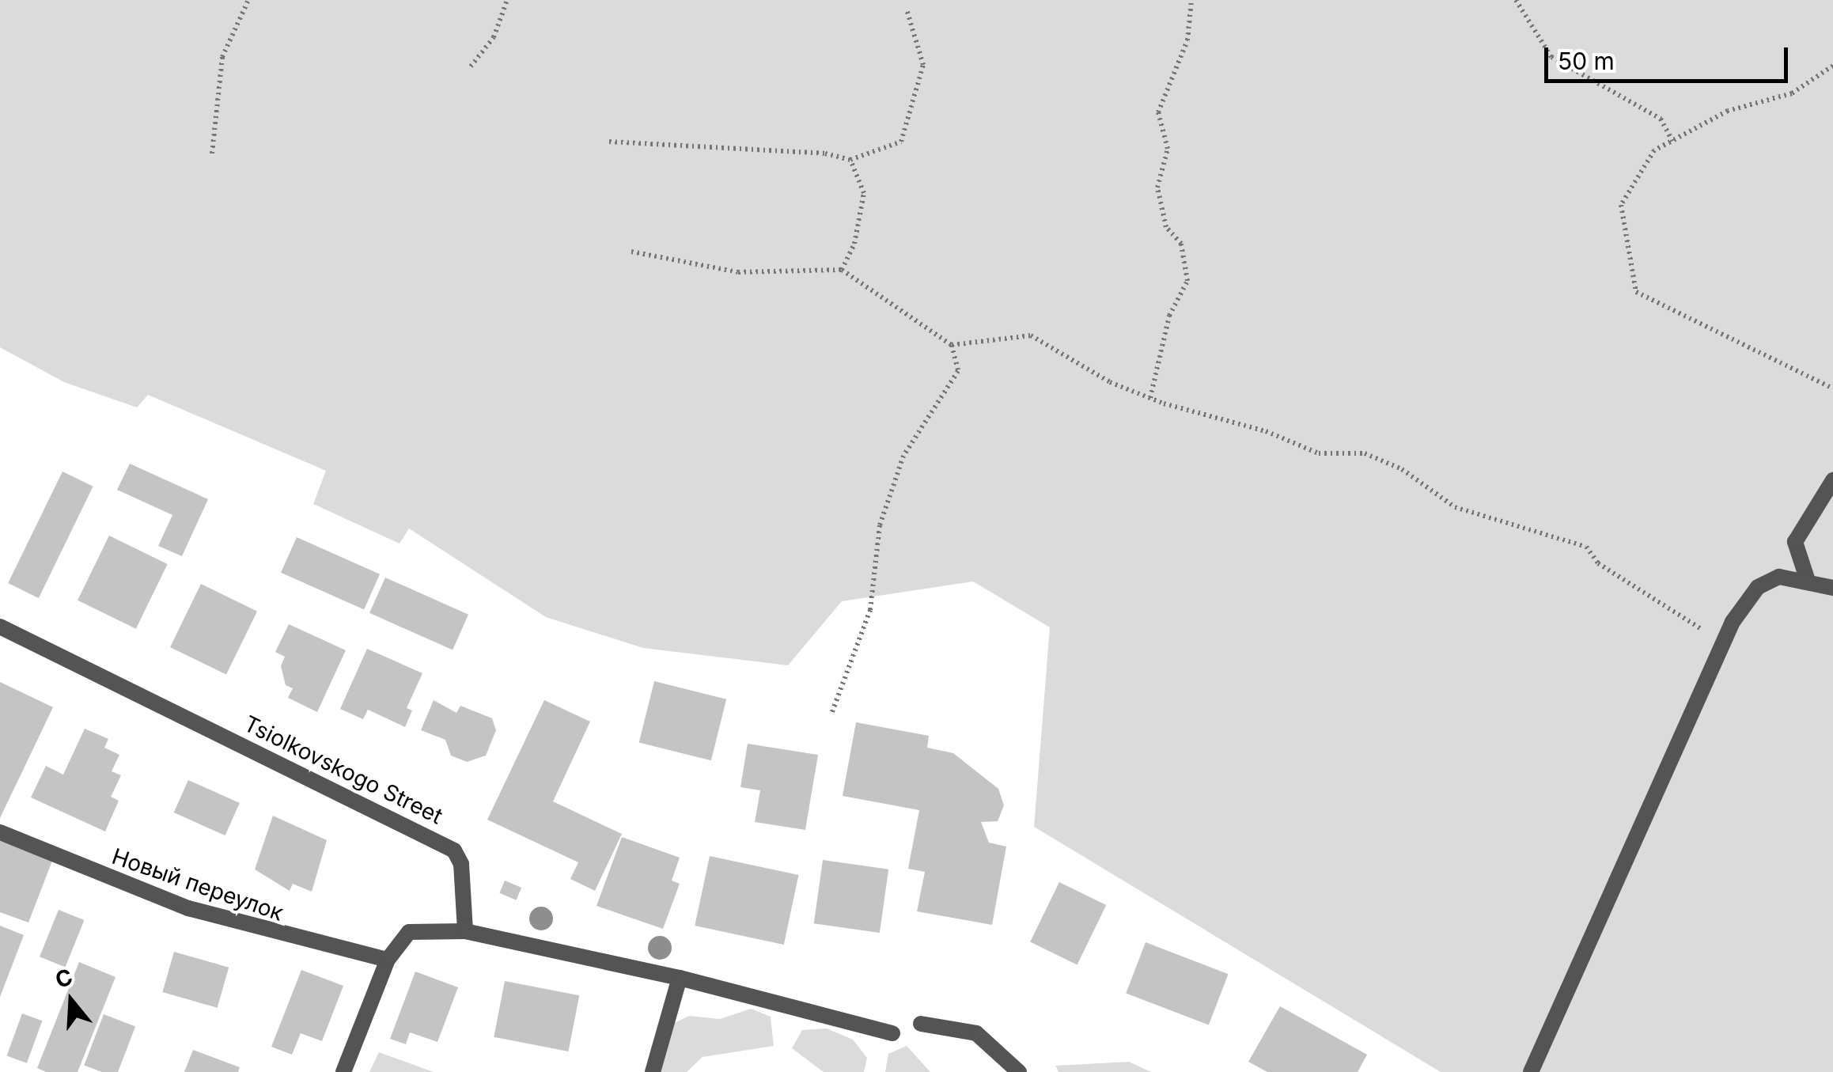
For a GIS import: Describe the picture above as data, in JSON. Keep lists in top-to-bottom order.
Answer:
{
  "streets": {
    "street": ["Tsiolkovskogo Street", "Новый переулок"]
  },
  "scale_bar": "50 m",
  "north": "top"
}
